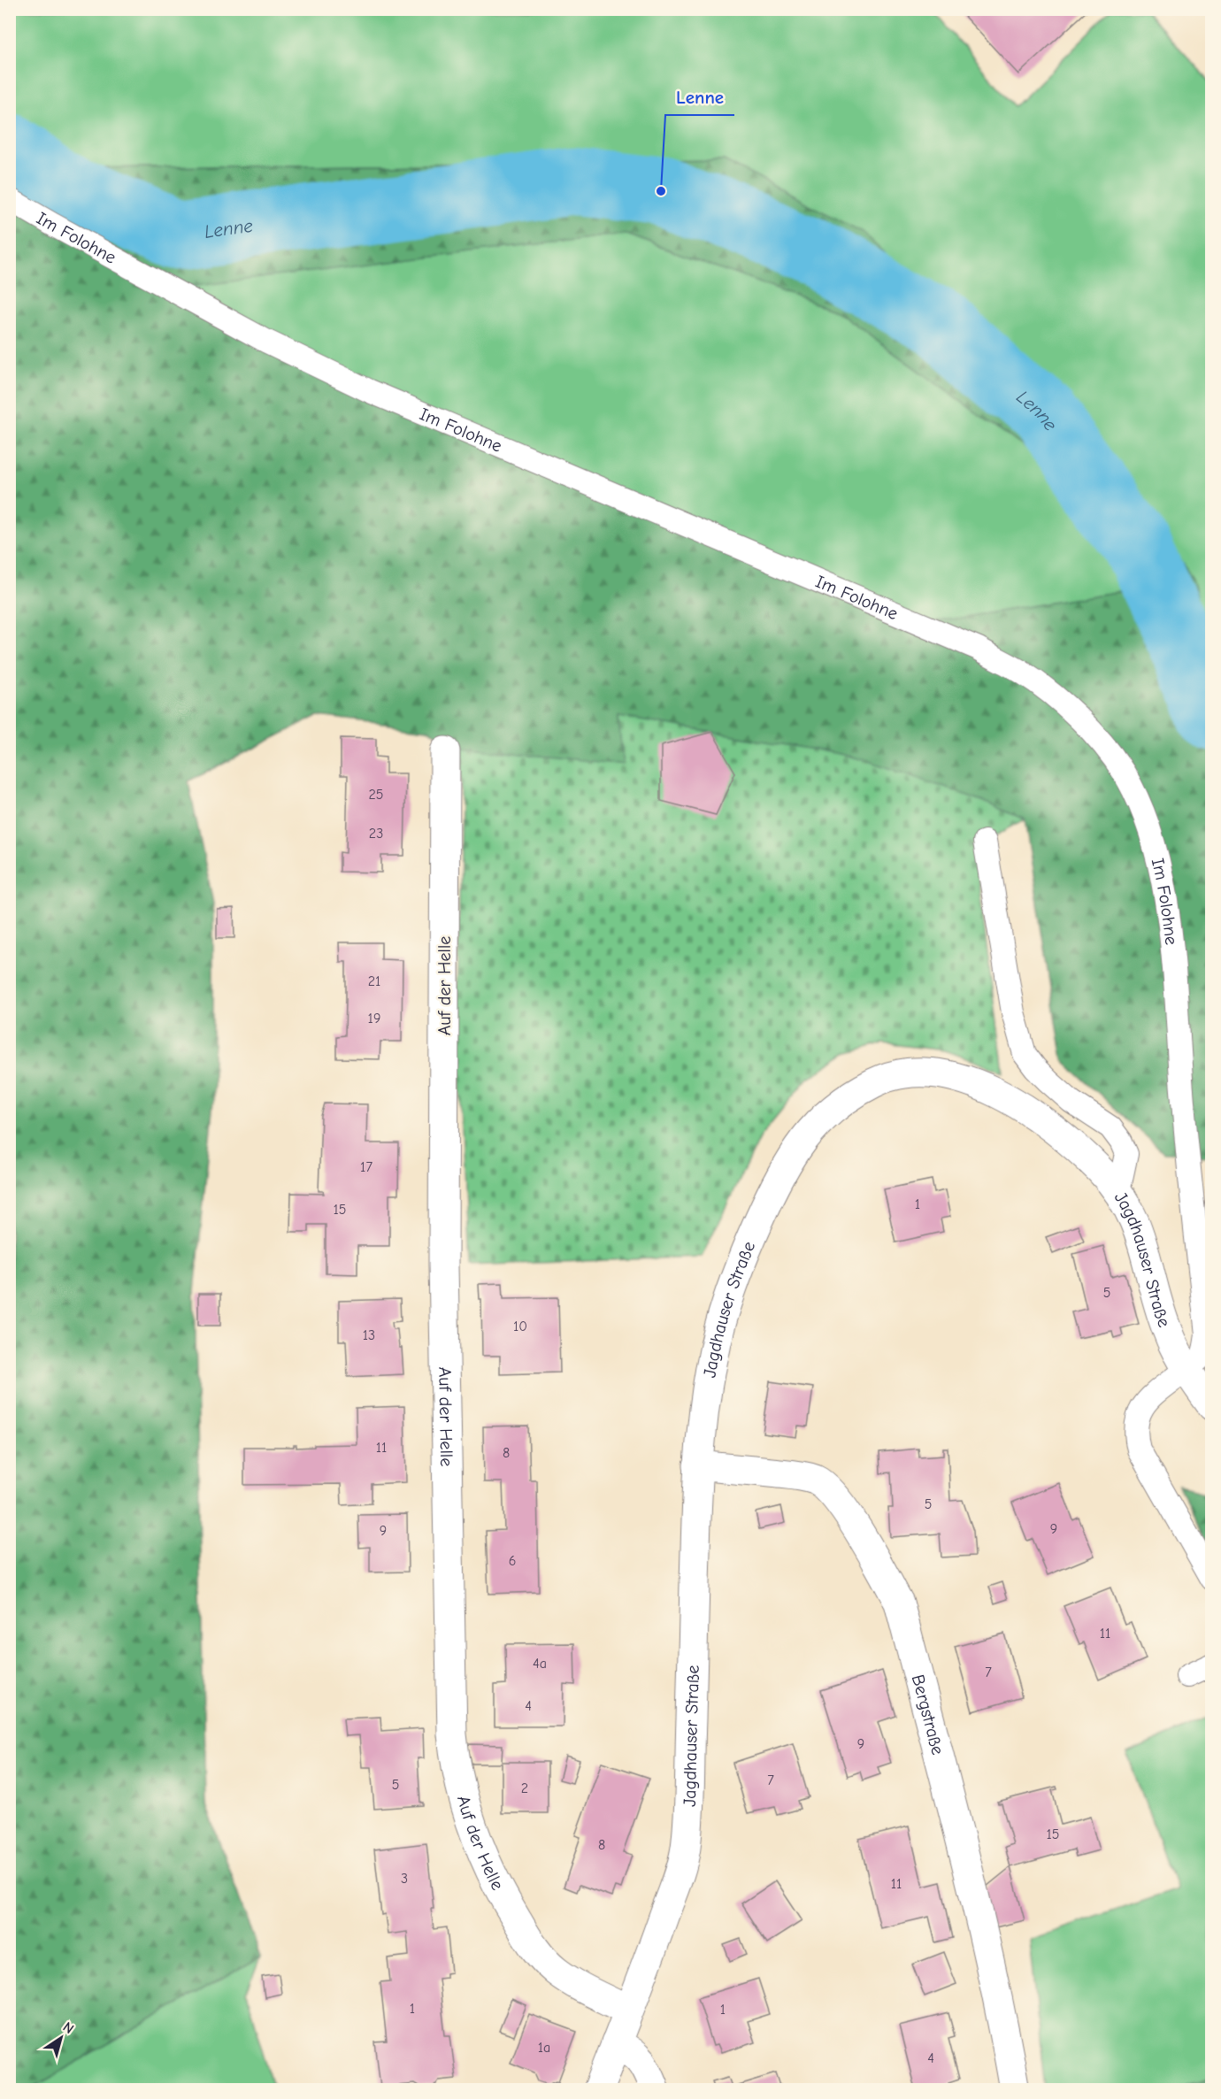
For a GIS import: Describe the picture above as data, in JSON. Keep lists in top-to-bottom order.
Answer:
{
  "streets": {
    "street": ["Auf der Helle", "Jagdhauser Straße", "Bergstraße"],
    "lane": ["Im Folohne"]
  },
  "crossings": [
    ["Im Folohne", "Jagdhauser Straße"],
    ["Auf der Helle", "Jagdhauser Straße"],
    ["Jagdhauser Straße", "Bergstraße"]
  ],
  "water": ["Lenne"],
  "places": ["Lenne"],
  "house_numbers": [
    "25",
    "23",
    "21",
    "19",
    "17",
    "1",
    "15",
    "5",
    "10",
    "13",
    "11",
    "8",
    "5",
    "9",
    "9",
    "6",
    "11",
    "4a",
    "7",
    "4",
    "9",
    "7",
    "5",
    "2",
    "15",
    "8",
    "3",
    "11",
    "1",
    "1",
    "1a",
    "4"
  ],
  "north": "top right"
}
